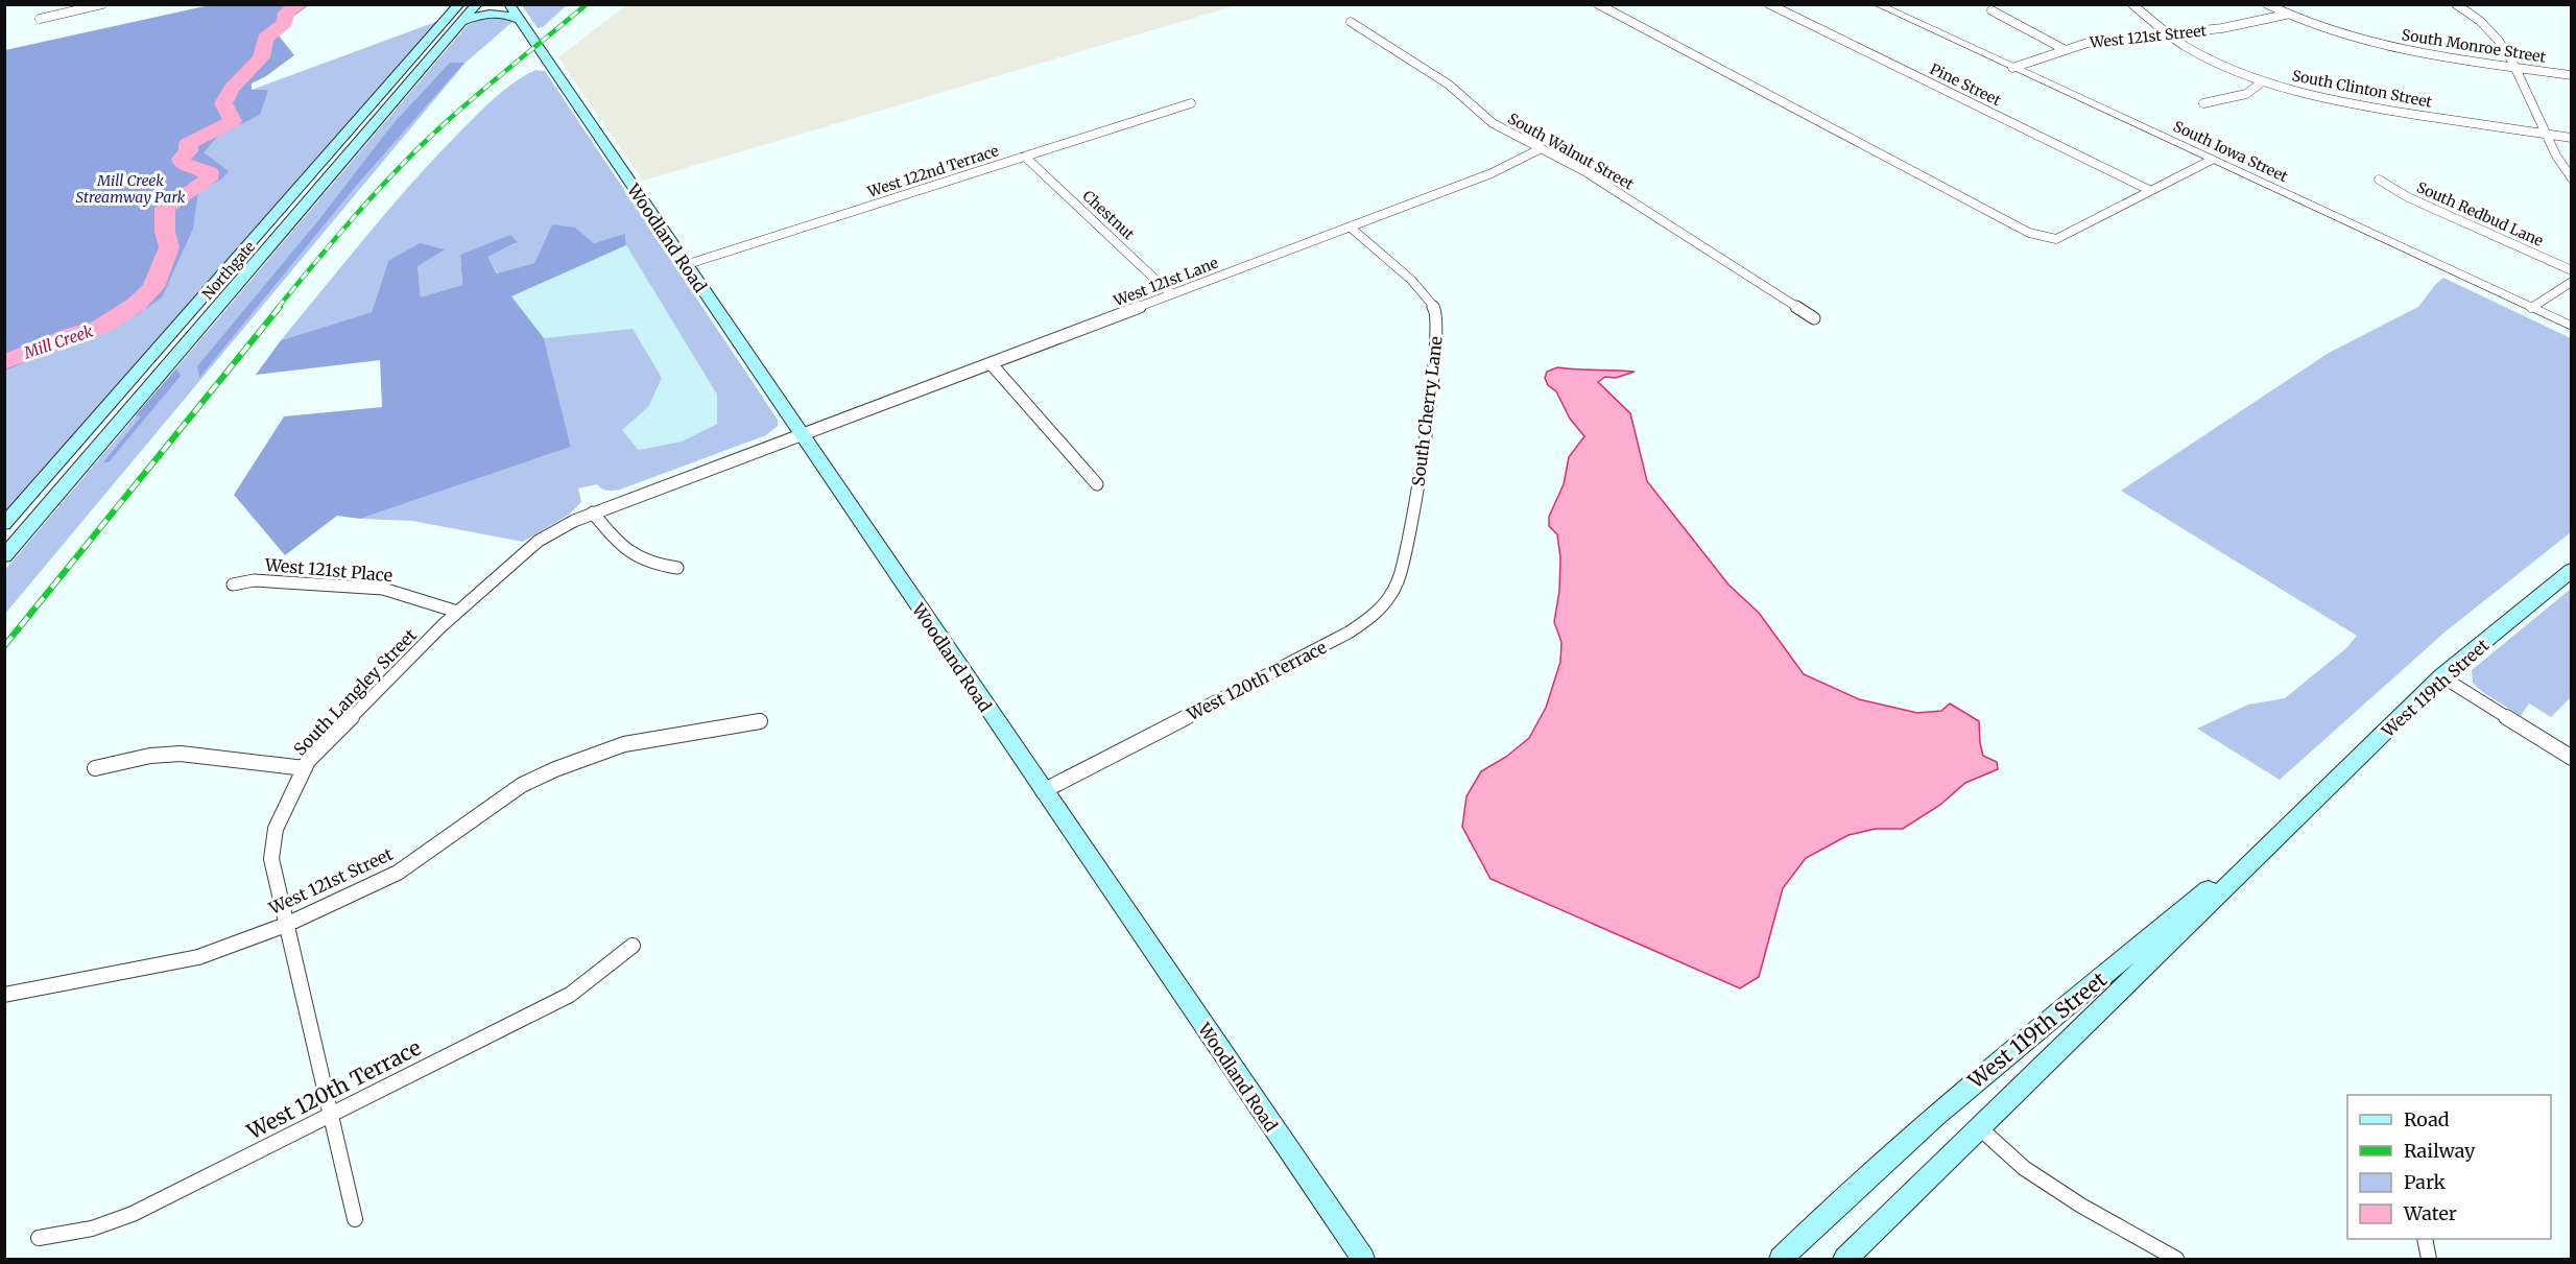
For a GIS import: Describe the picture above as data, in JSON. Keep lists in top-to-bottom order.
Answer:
{
  "streets": {
    "main road": ["Woodland Road", "Northgate", "West 119th Street"],
    "street": [
      "West 121st Street",
      "South Monroe Street",
      "Pine Street",
      "South Clinton Street",
      "South Walnut Street",
      "South Iowa Street",
      "West 122nd Terrace",
      "South Redbud Lane",
      "Chestnut",
      "West 121st Lane",
      "South Cherry Lane",
      "West 121st Place",
      "West 120th Terrace",
      "South Langley Street"
    ]
  },
  "crossings": [
    ["West 121st Street", "South Monroe Street"],
    ["West 121st Street", "South Clinton Street"],
    ["West 121st Street", "South Iowa Street"],
    ["West 121st Street", "South Langley Street"],
    ["South Walnut Street", "West 121st Lane"],
    ["West 122nd Terrace", "Chestnut"],
    ["West 122nd Terrace", "Woodland Road"],
    ["Chestnut", "West 121st Lane"],
    ["Woodland Road", "West 121st Lane"],
    ["Woodland Road", "West 120th Terrace"],
    ["Woodland Road", "South Langley Street"],
    ["West 121st Lane", "South Cherry Lane"],
    ["West 121st Lane", "South Langley Street"],
    ["South Cherry Lane", "West 120th Terrace"],
    ["West 121st Place", "South Langley Street"],
    ["West 120th Terrace", "South Langley Street"]
  ],
  "water": ["Mill Creek"],
  "parks": ["Mill Creek Streamway Park"],
  "legend": [
    "Road",
    "Railway",
    "Park",
    "Water"
  ]
}
